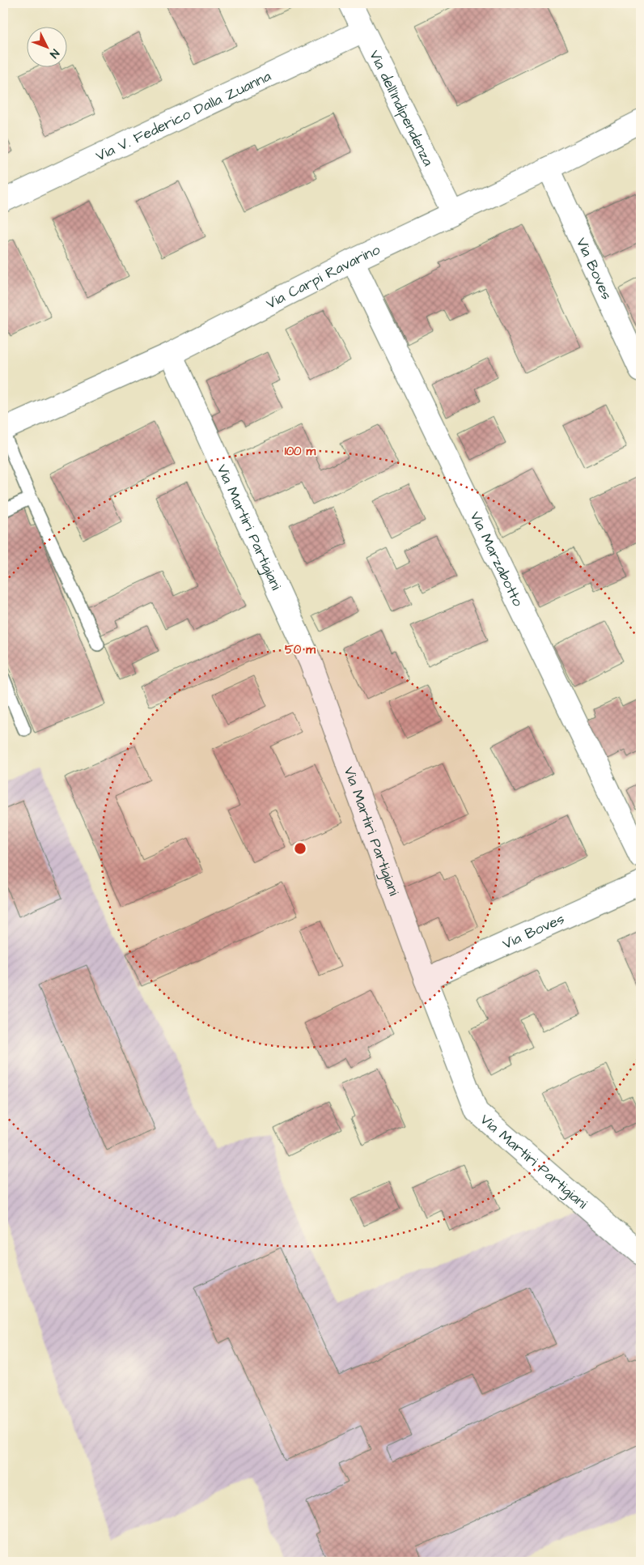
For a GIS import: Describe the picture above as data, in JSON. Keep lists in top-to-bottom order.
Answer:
{
  "streets": {
    "street": [
      "Via dell'Indipendenza",
      "Via V. Federico Dalla Zuanna",
      "Via Boves",
      "Via Carpi Ravarino",
      "Via Martiri Partigiani",
      "Via Marzabotto"
    ]
  },
  "crossings": [
    ["Via dell'Indipendenza", "Via V. Federico Dalla Zuanna"],
    ["Via dell'Indipendenza", "Via Carpi Ravarino"],
    ["Via Boves", "Via Carpi Ravarino"],
    ["Via Boves", "Via Martiri Partigiani"],
    ["Via Carpi Ravarino", "Via Martiri Partigiani"],
    ["Via Carpi Ravarino", "Via Marzabotto"]
  ],
  "north": "bottom right",
  "rings": ["100 m", "50 m"]
}
